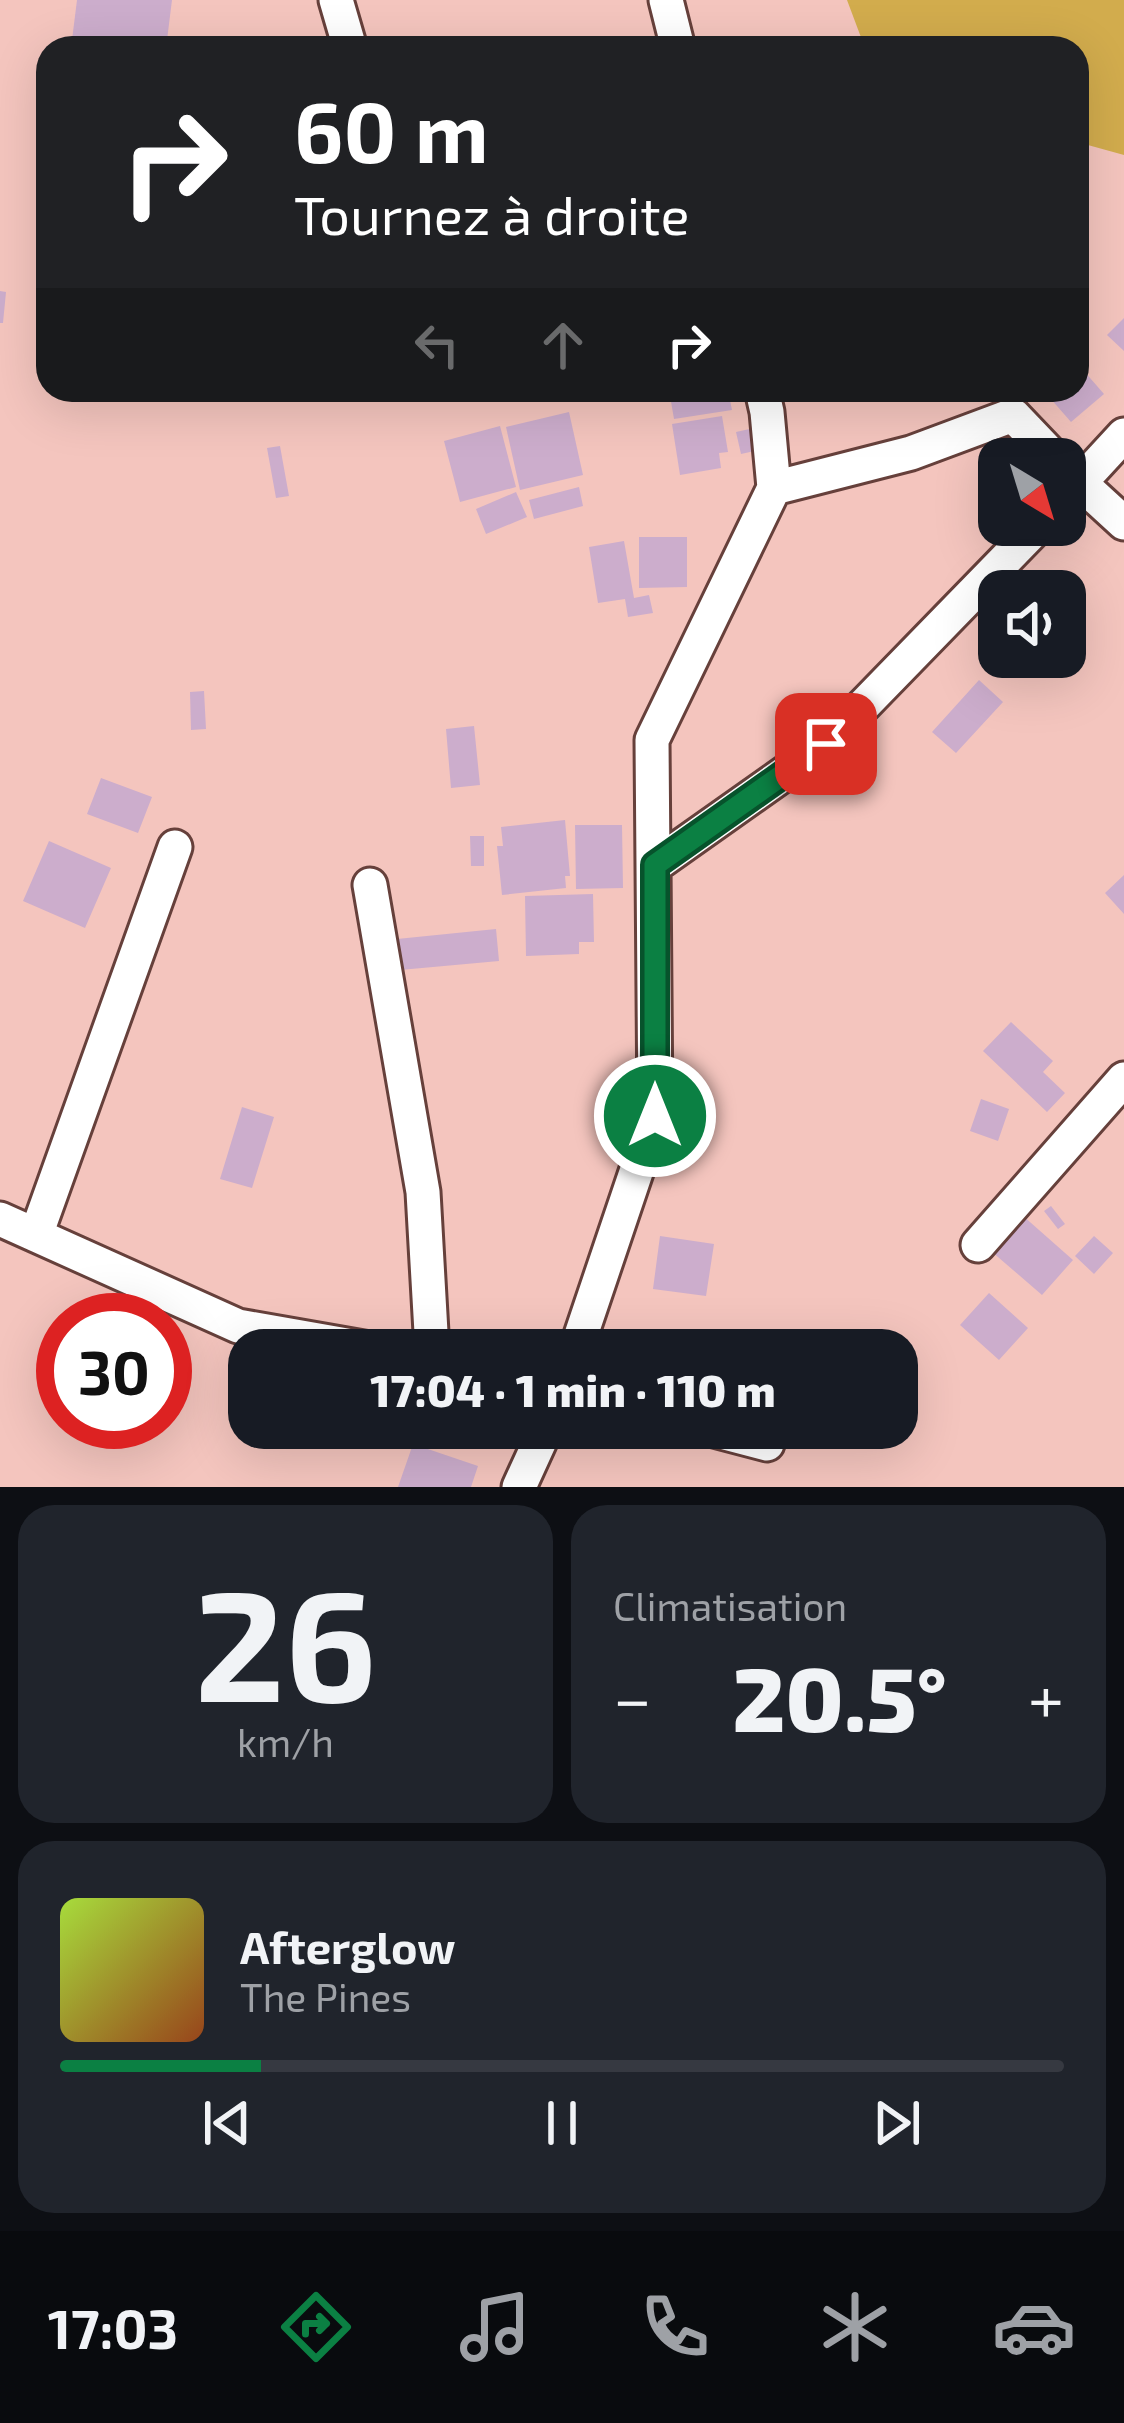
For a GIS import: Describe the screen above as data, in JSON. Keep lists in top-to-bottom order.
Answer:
{
  "north": "bottom right",
  "page": {
    "turn": ["60 m", "Tournez à droite"],
    "limit": "30",
    "trip": "17:04 · 1 min · 110 m",
    "tile": [
      ["26", "km/h"],
      "Climatisation"
    ],
    "heat": ["−", "20.5°", "+"],
    "song": ["Afterglow", "The Pines"],
    "tabs": "17:03"
  }
}
